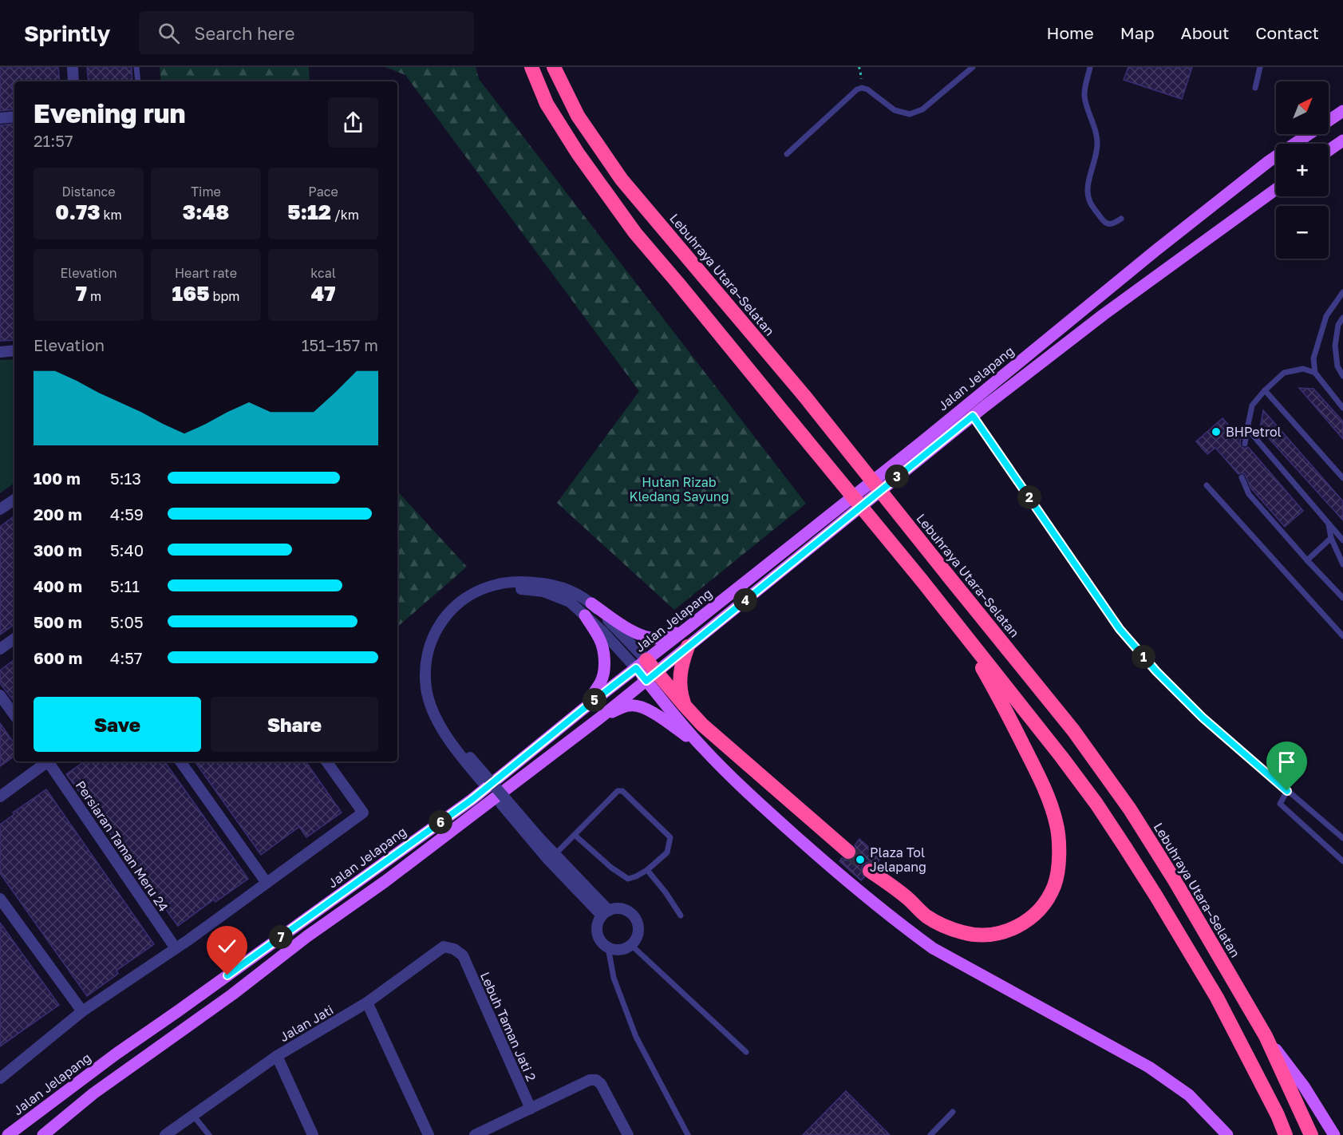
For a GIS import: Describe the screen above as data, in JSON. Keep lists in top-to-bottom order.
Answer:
{
  "streets": {
    "highway": ["Lebuhraya Utara–Selatan"],
    "main road": ["Jalan Jelapang"],
    "street": ["Persiaran Taman Meru 24", "Jalan Jati", "Lebuh Taman Jati 2"]
  },
  "crossings": [
    ["Jalan Jati", "Lebuh Taman Jati 2"]
  ],
  "parks": ["Hutan Rizab Kledang Sayung"],
  "places": ["BHPetrol", "Plaza Tol Jelapang"],
  "north": "top right",
  "page": {
    "header": "Sprintly",
    "search": "Search here",
    "nav": [
      "Home",
      "Map",
      "About",
      "Contact"
    ],
    "map_buttons": ["+", "−"],
    "heading": ["Evening run", "21:57"],
    "stats": [
      ["Distance", "0.73 km"],
      ["Time", "3:48"],
      ["Pace", "5:12 /km"],
      ["Elevation", "7 m"],
      ["Heart rate", "165 bpm"],
      ["kcal", "47"]
    ],
    "chart": ["Elevation", "151–157 m"],
    "list": [
      {
        "name": "100 m",
        "note": "5:13"
      },
      {
        "name": "200 m",
        "note": "4:59"
      },
      {
        "name": "300 m",
        "note": "5:40"
      },
      {
        "name": "400 m",
        "note": "5:11"
      },
      {
        "name": "500 m",
        "note": "5:05"
      },
      {
        "name": "600 m",
        "note": "4:57"
      }
    ],
    "pins": [
      "3",
      "2",
      "4",
      "1",
      "5",
      "6",
      "7"
    ],
    "buttons": ["Save", "Share"]
  }
}
